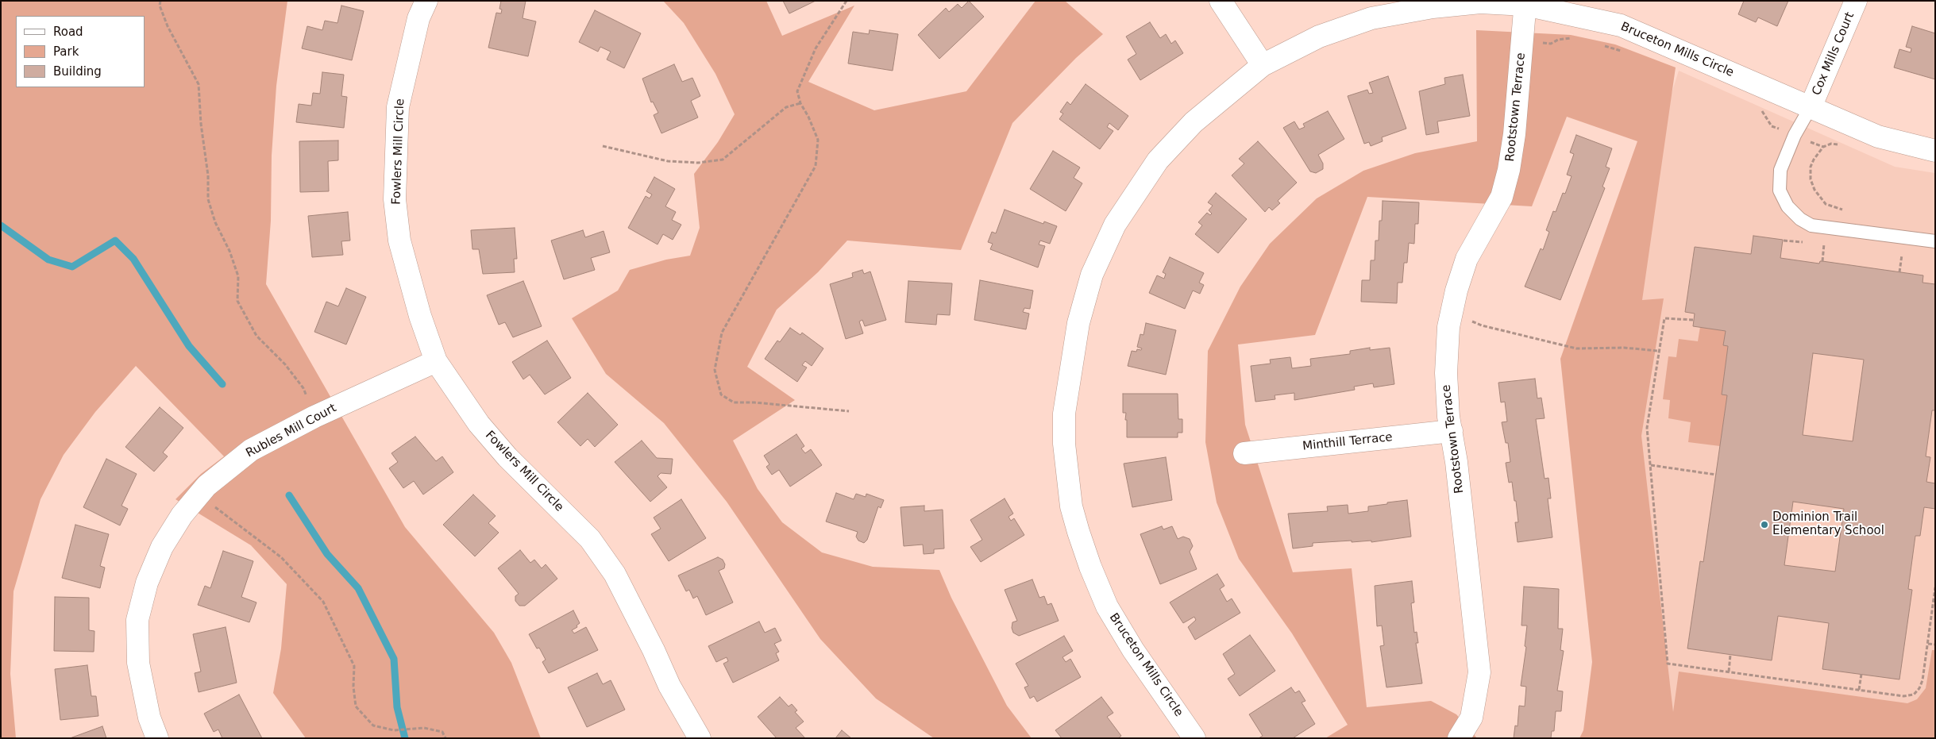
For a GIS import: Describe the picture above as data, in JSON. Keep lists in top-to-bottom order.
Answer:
{
  "streets": {
    "street": [
      "Bruceton Mills Circle",
      "Cox Mills Court",
      "Rootstown Terrace",
      "Fowlers Mill Circle",
      "Rubles Mill Court",
      "Minthill Terrace"
    ]
  },
  "crossings": [
    ["Bruceton Mills Circle", "Cox Mills Court"],
    ["Bruceton Mills Circle", "Rootstown Terrace"],
    ["Rootstown Terrace", "Minthill Terrace"],
    ["Fowlers Mill Circle", "Rubles Mill Court"]
  ],
  "places": ["Dominion Trail Elementary School"],
  "legend": ["Road", "Park", "Building"]
}
